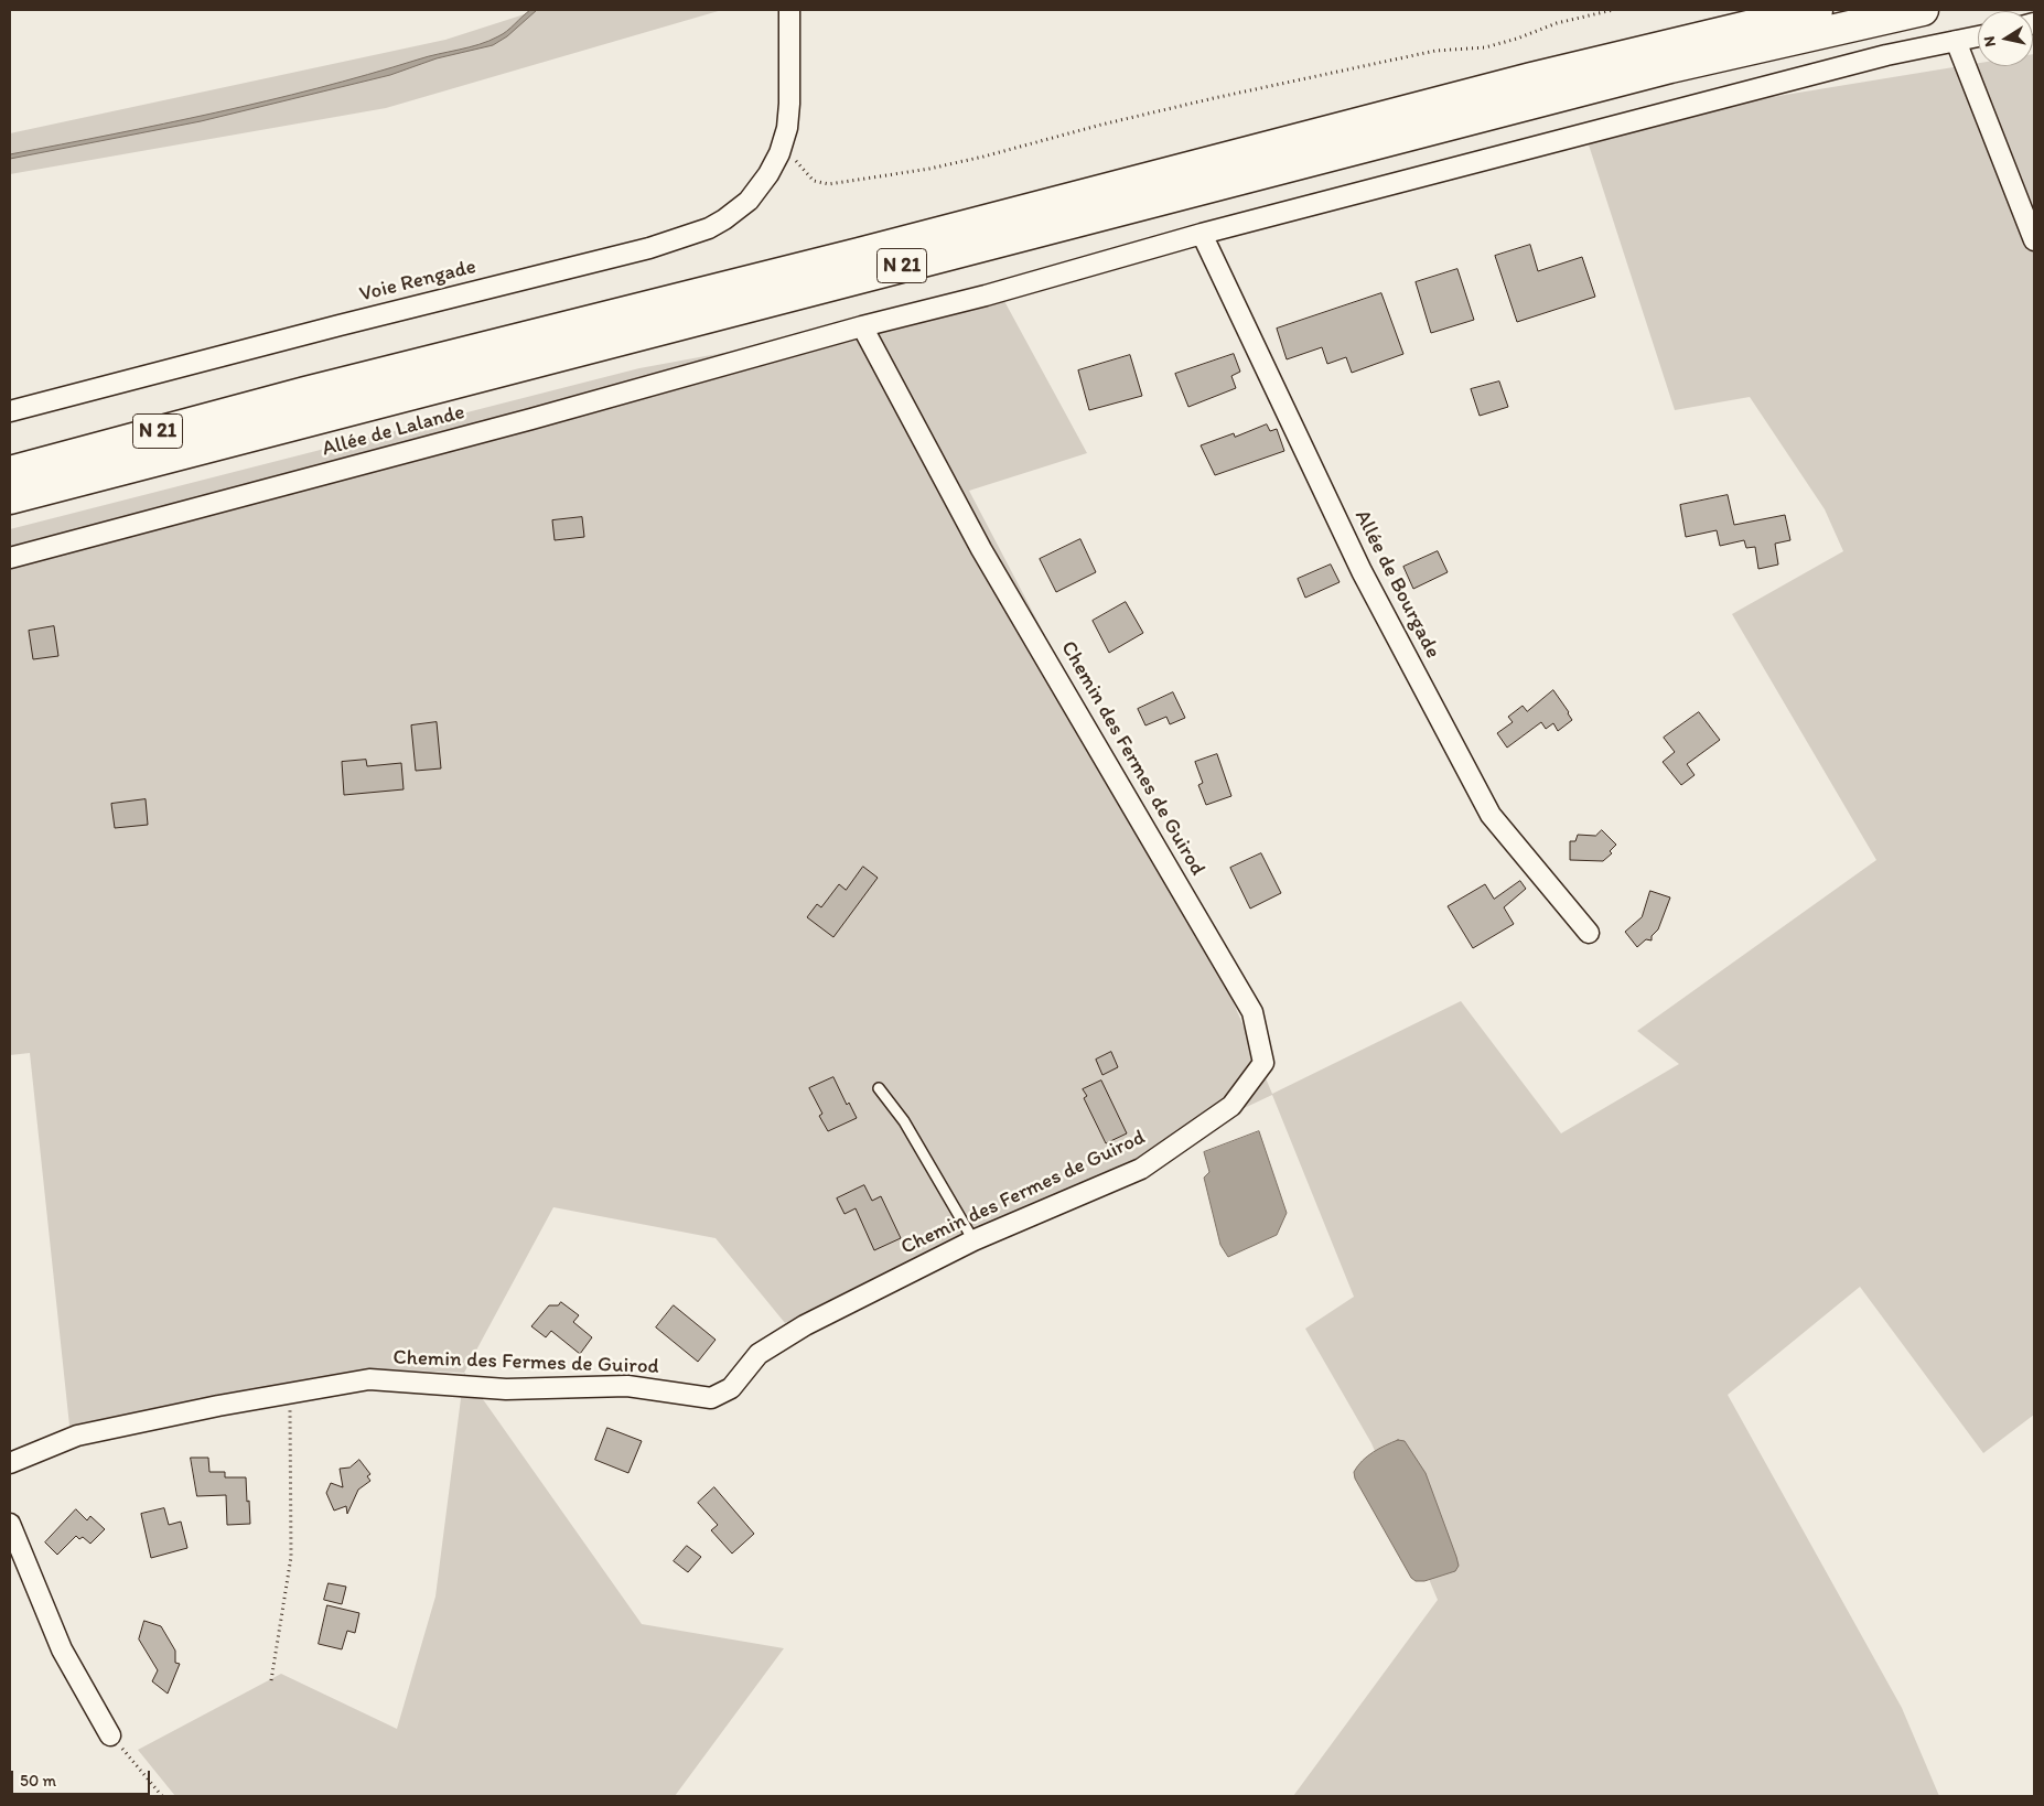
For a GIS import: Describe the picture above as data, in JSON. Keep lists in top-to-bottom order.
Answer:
{
  "streets": {
    "highway": ["N 21"],
    "street": [
      "Voie Rengade",
      "Allée de Lalande",
      "Allée de Bourgade",
      "Chemin des Fermes de Guirod"
    ]
  },
  "crossings": [
    ["Allée de Lalande", "Allée de Bourgade"],
    ["Allée de Lalande", "Chemin des Fermes de Guirod"]
  ],
  "scale_bar": "50 m",
  "north": "left"
}
